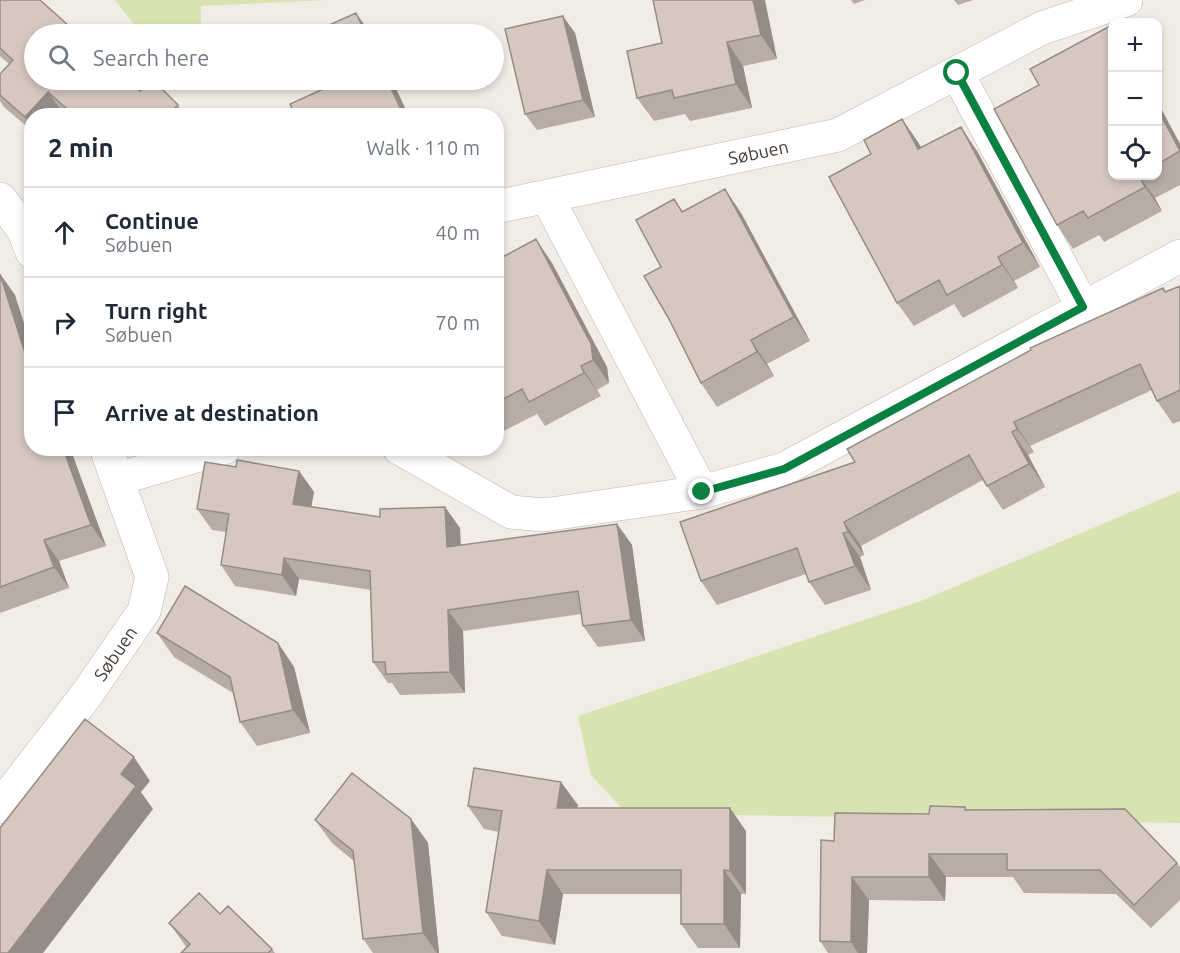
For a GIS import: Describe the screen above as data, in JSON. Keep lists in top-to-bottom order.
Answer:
{
  "streets": {
    "street": ["Søbuen"]
  },
  "page": {
    "map_buttons": ["+", "−"],
    "search": "Search here",
    "heading": ["2 min", "Walk · 110 m"],
    "list": [
      ["Continue", "Søbuen", "40 m"],
      ["Turn right", "Søbuen", "70 m"],
      "Arrive at destination"
    ]
  }
}
